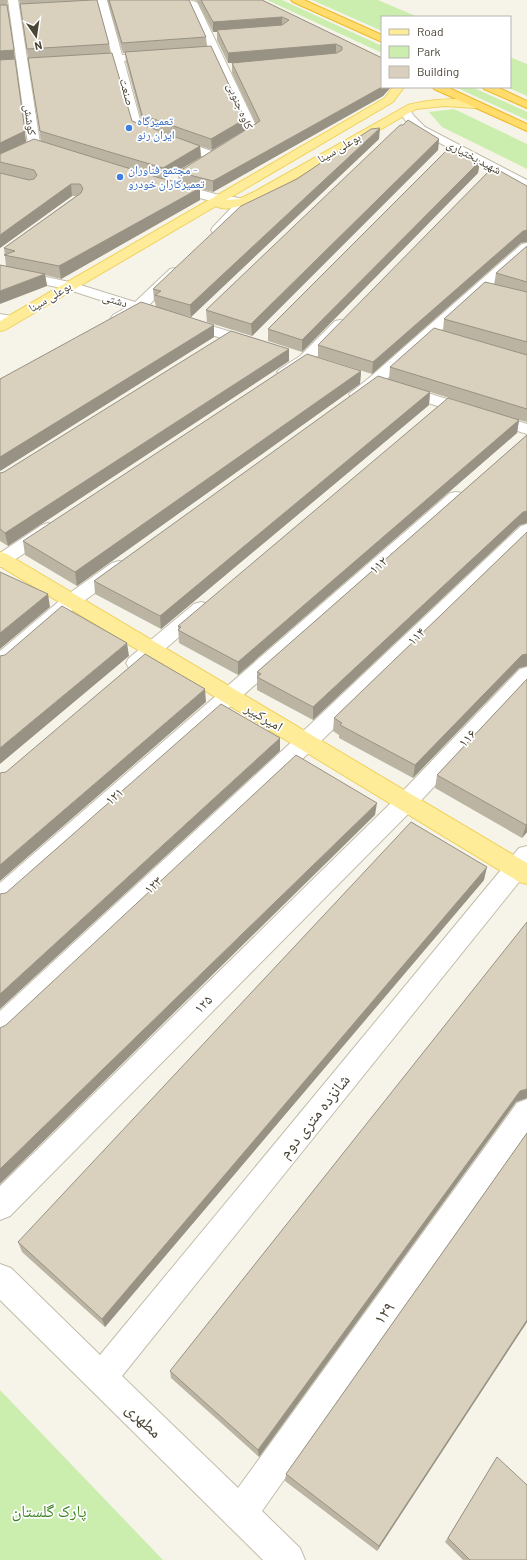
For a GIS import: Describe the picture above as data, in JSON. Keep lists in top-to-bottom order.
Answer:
{
  "streets": {
    "main road": ["بوعلی سینا", "امیرکبیر"],
    "street": [
      "صنعت",
      "کاوه جنوبی",
      "کوشش",
      "شهید بختیاری",
      "دشتی",
      "۱۱۲",
      "۱۱۴",
      "۱۱۶",
      "۱۲۱",
      "۱۲۳",
      "۱۲۵",
      "شانزده متری دوم",
      "۱۲۹",
      "مطهری"
    ]
  },
  "crossings": [
    ["صنعت", "کاوه جنوبی"],
    ["بوعلی سینا", "دشتی"],
    ["۱۱۲", "امیرکبیر"],
    ["۱۱۲", "۱۲۱"],
    ["۱۱۴", "امیرکبیر"],
    ["۱۱۴", "۱۲۳"],
    ["امیرکبیر", "۱۱۶"],
    ["امیرکبیر", "۱۲۱"],
    ["امیرکبیر", "۱۲۳"],
    ["امیرکبیر", "۱۲۵"],
    ["امیرکبیر", "شانزده متری دوم"],
    ["۱۱۶", "۱۲۵"],
    ["شانزده متری دوم", "مطهری"],
    ["۱۲۹", "مطهری"]
  ],
  "parks": ["پارک گلستان"],
  "places": ["تعمیرگاه ایران رنو", "مجتمع فناوران - تعمیرکاران خودرو"],
  "legend": ["Road", "Park", "Building"],
  "north": "bottom"
}
